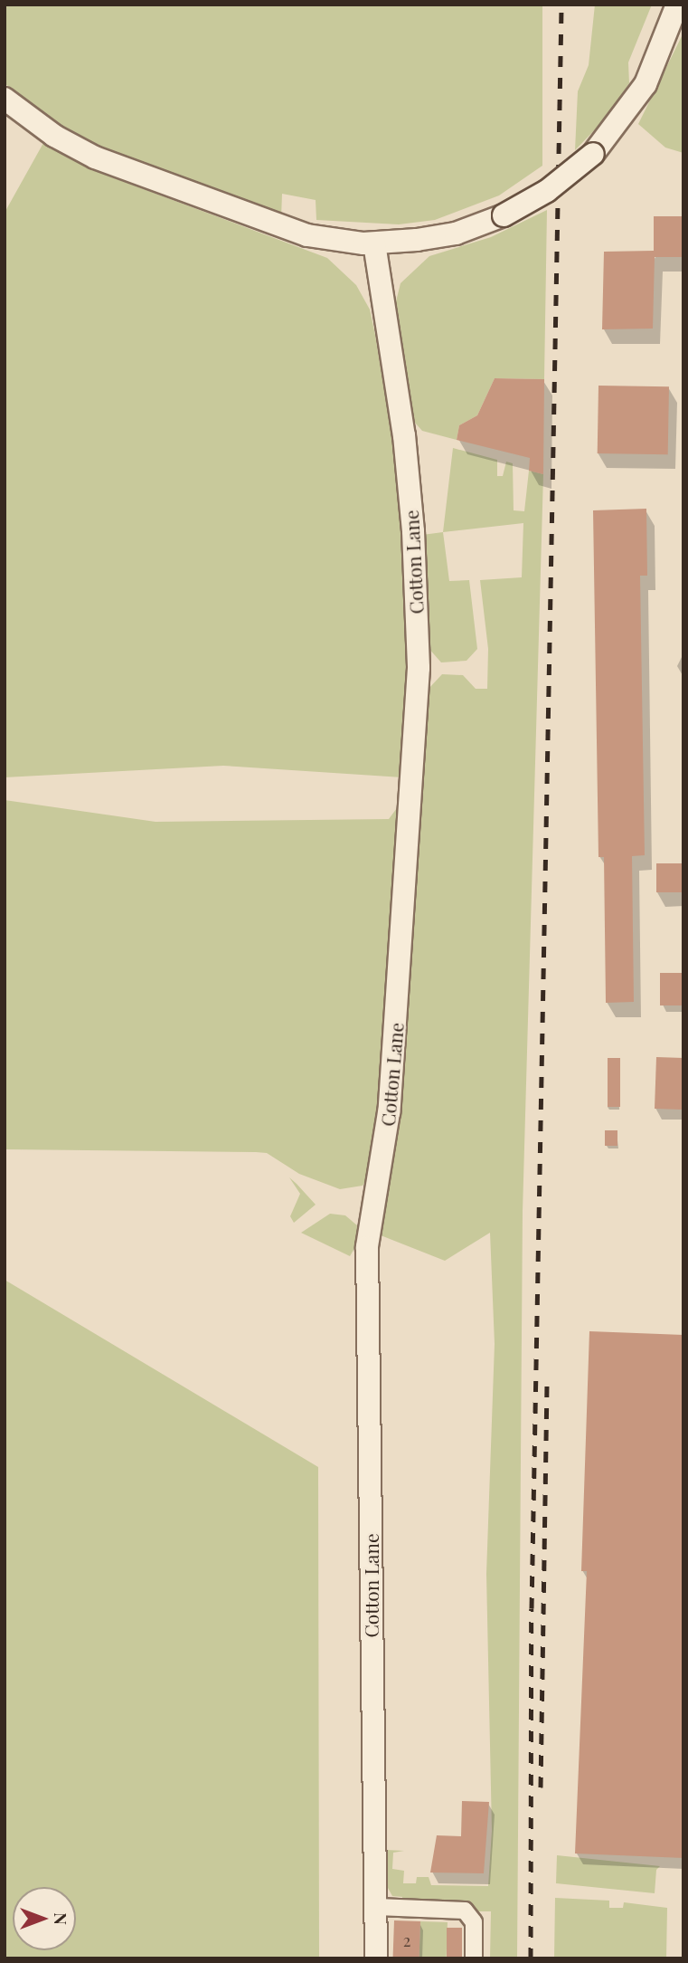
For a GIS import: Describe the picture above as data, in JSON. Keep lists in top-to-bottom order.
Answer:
{
  "streets": {
    "street": ["Cotton Lane"]
  },
  "house_numbers": ["2"],
  "north": "right"
}
